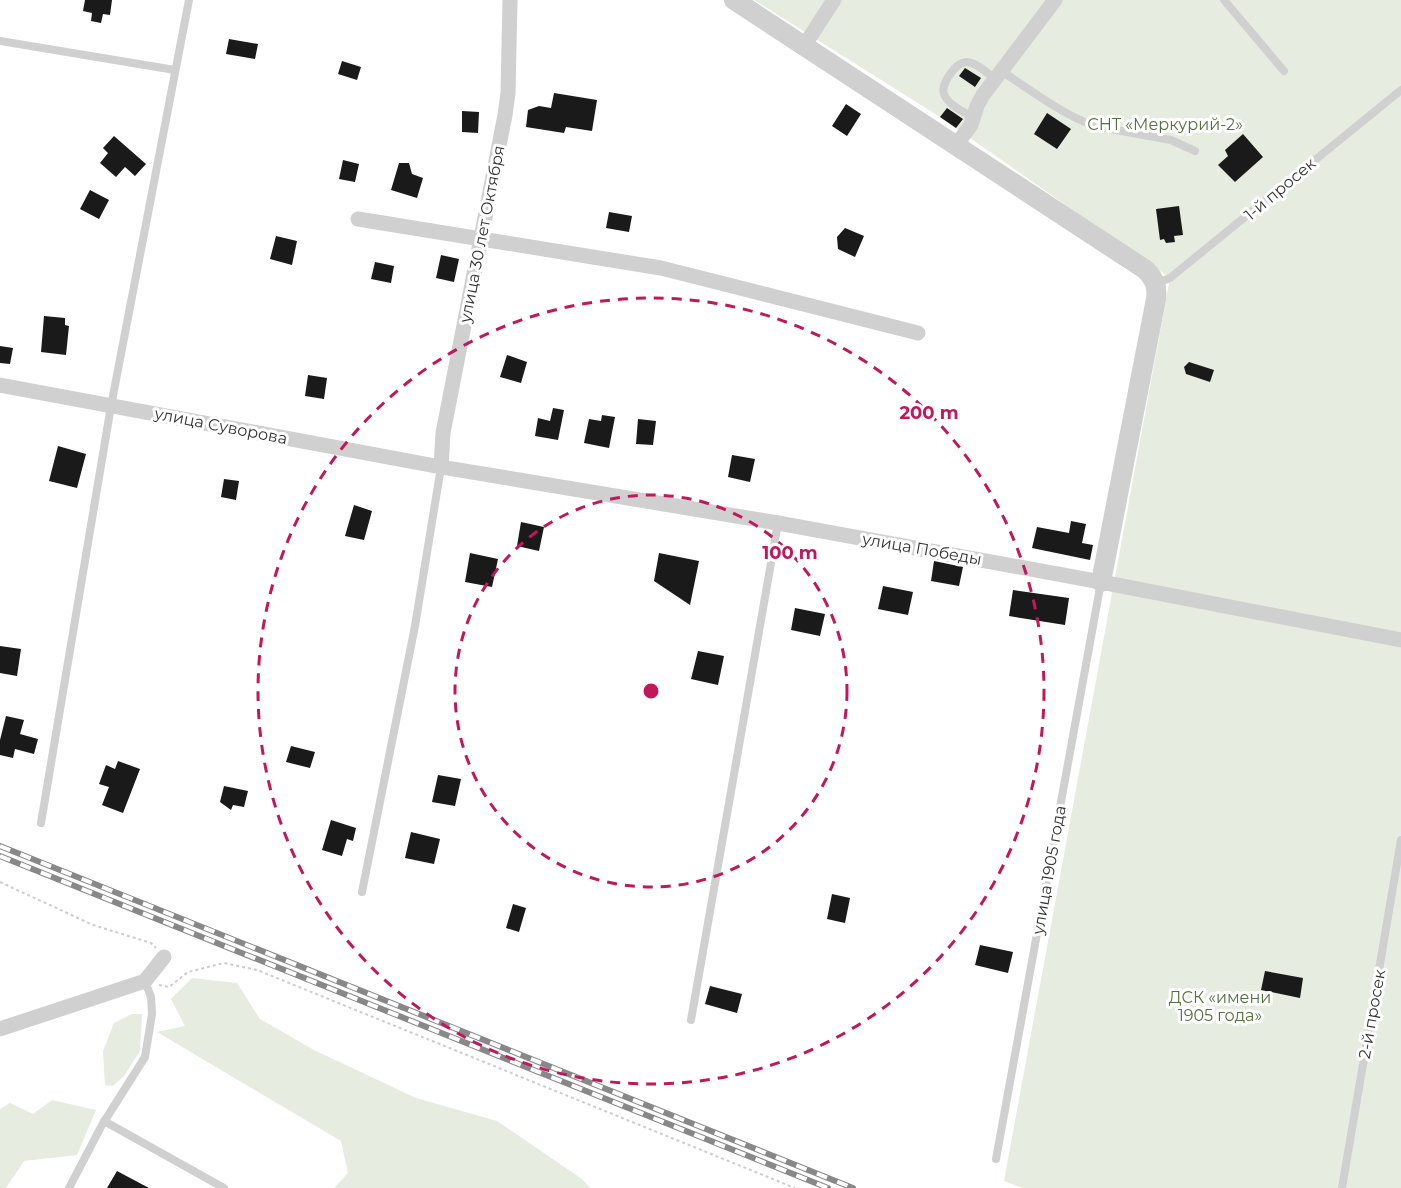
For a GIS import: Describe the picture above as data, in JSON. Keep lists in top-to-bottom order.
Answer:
{
  "streets": {
    "street": ["улица 30 лет Октября", "улица Суворова", "улица Победы"],
    "lane": ["1-й просек", "улица 1905 года", "2-й просек"]
  },
  "crossings": [
    ["улица 30 лет Октября", "улица Суворова"],
    ["улица 30 лет Октября", "улица Победы"],
    ["улица Суворова", "улица Победы"],
    ["улица Победы", "улица 1905 года"]
  ],
  "parks": ["СНТ «Меркурий-2»", "ДСК «имени 1905 года»"],
  "rings": ["200 m", "100 m"]
}
